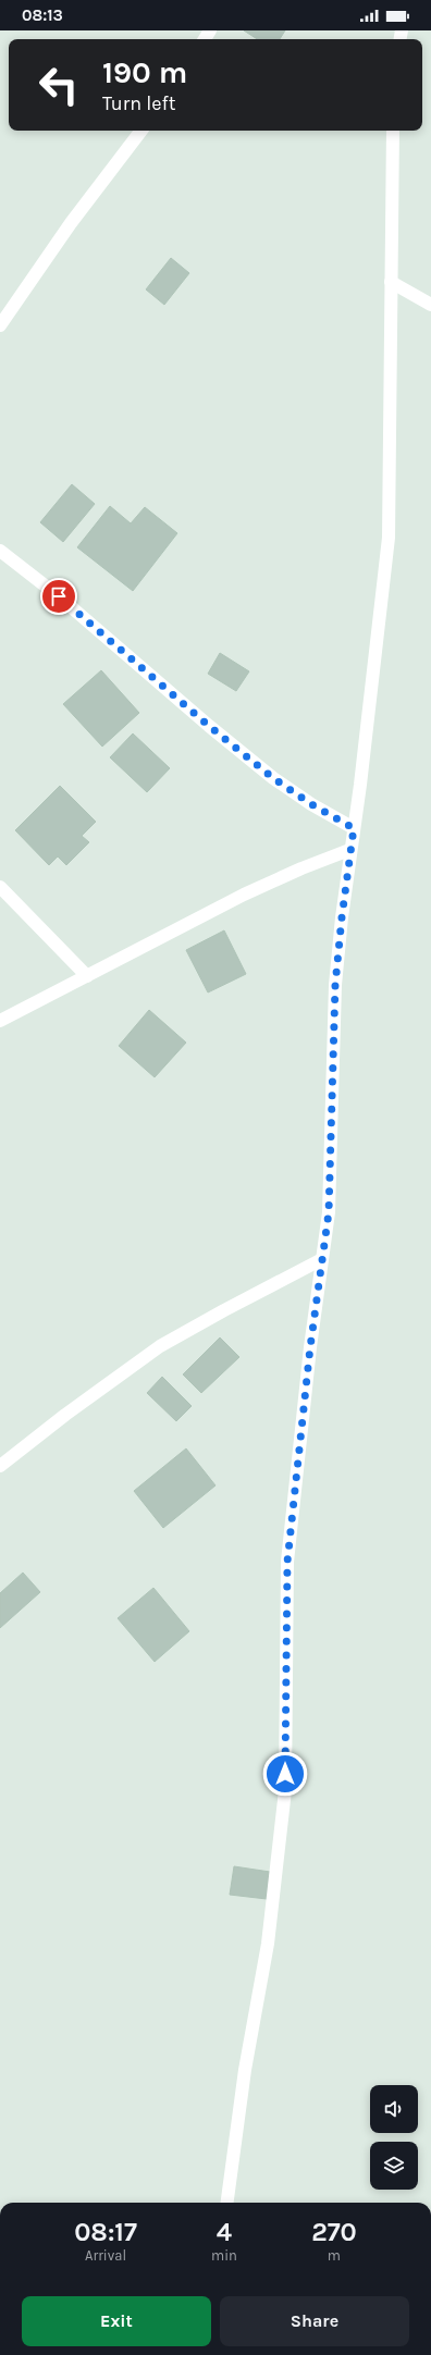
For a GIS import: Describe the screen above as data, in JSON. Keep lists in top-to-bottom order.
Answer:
{
  "page": {
    "status": "08:13",
    "turn": ["190 m", "Turn left"],
    "eta": [
      "08:17",
      "Arrival",
      "4",
      "min",
      "270",
      "m"
    ],
    "buttons": ["Exit", "Share"]
  }
}
